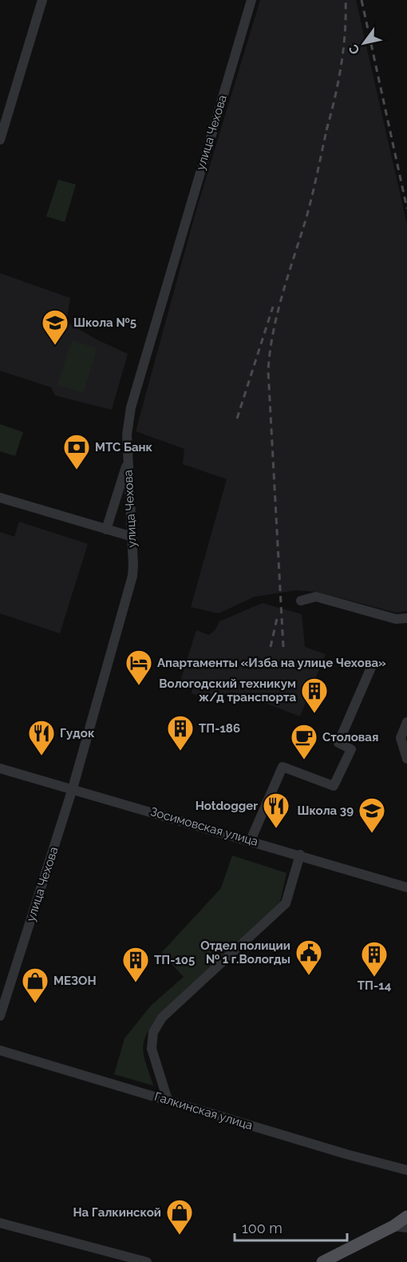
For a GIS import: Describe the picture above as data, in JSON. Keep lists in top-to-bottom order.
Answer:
{
  "streets": {
    "street": ["улица Чехова", "Зосимовская улица", "Галкинская улица"]
  },
  "crossings": [
    ["улица Чехова", "Зосимовская улица"]
  ],
  "places": {
    "school or university": ["Школа №5", "Школа 39"],
    "bank": ["МТС Банк"],
    "hotel": ["Апартаменты «Изба на улице Чехова»"],
    "building": [
      "Вологодский техникум ж/д транспорта",
      "ТП-186",
      "ТП-14",
      "ТП-105"
    ],
    "restaurant": ["Гудок", "Hotdogger"],
    "cafe": ["Столовая"],
    "public building": ["Отдел полиции № 1 г.Вологды"],
    "shop": ["МЕЗОН", "На Галкинской"]
  },
  "scale_bar": "100 m",
  "north": "bottom left"
}
